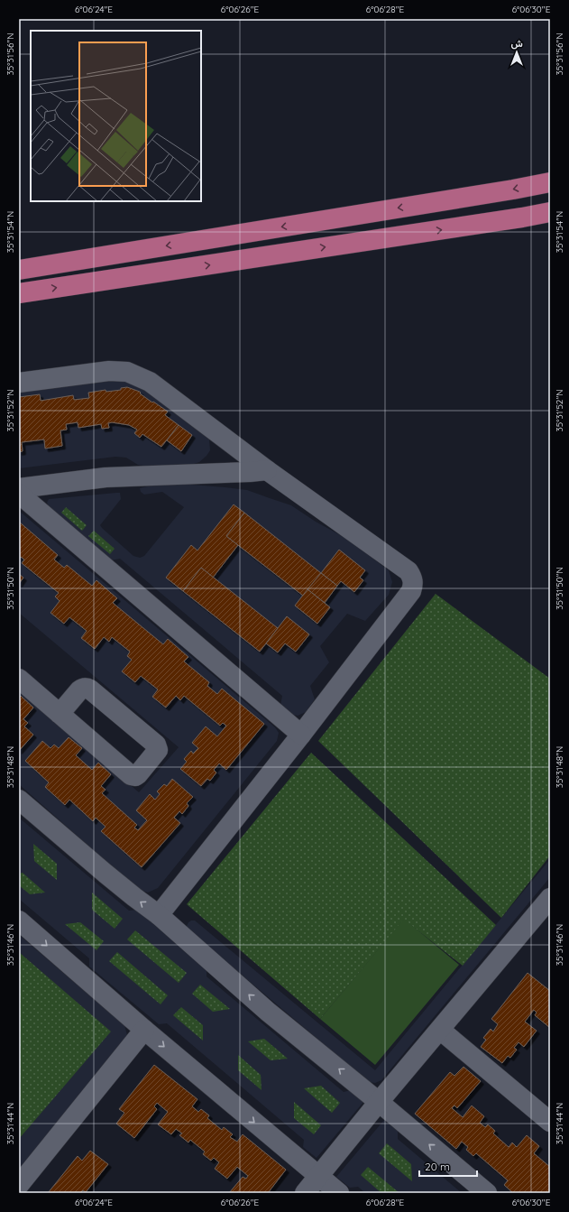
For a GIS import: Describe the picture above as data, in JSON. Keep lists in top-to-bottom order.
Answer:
{
  "scale_bar": "20 m",
  "north": "top",
  "coordinates": [
    "6°06'24\"E",
    "6°06'26\"E",
    "6°06'28\"E",
    "6°06'30\"E",
    "35°31'56\"N",
    "35°31'54\"N",
    "35°31'52\"N",
    "35°31'50\"N",
    "35°31'48\"N",
    "35°31'46\"N",
    "35°31'44\"N"
  ]
}
